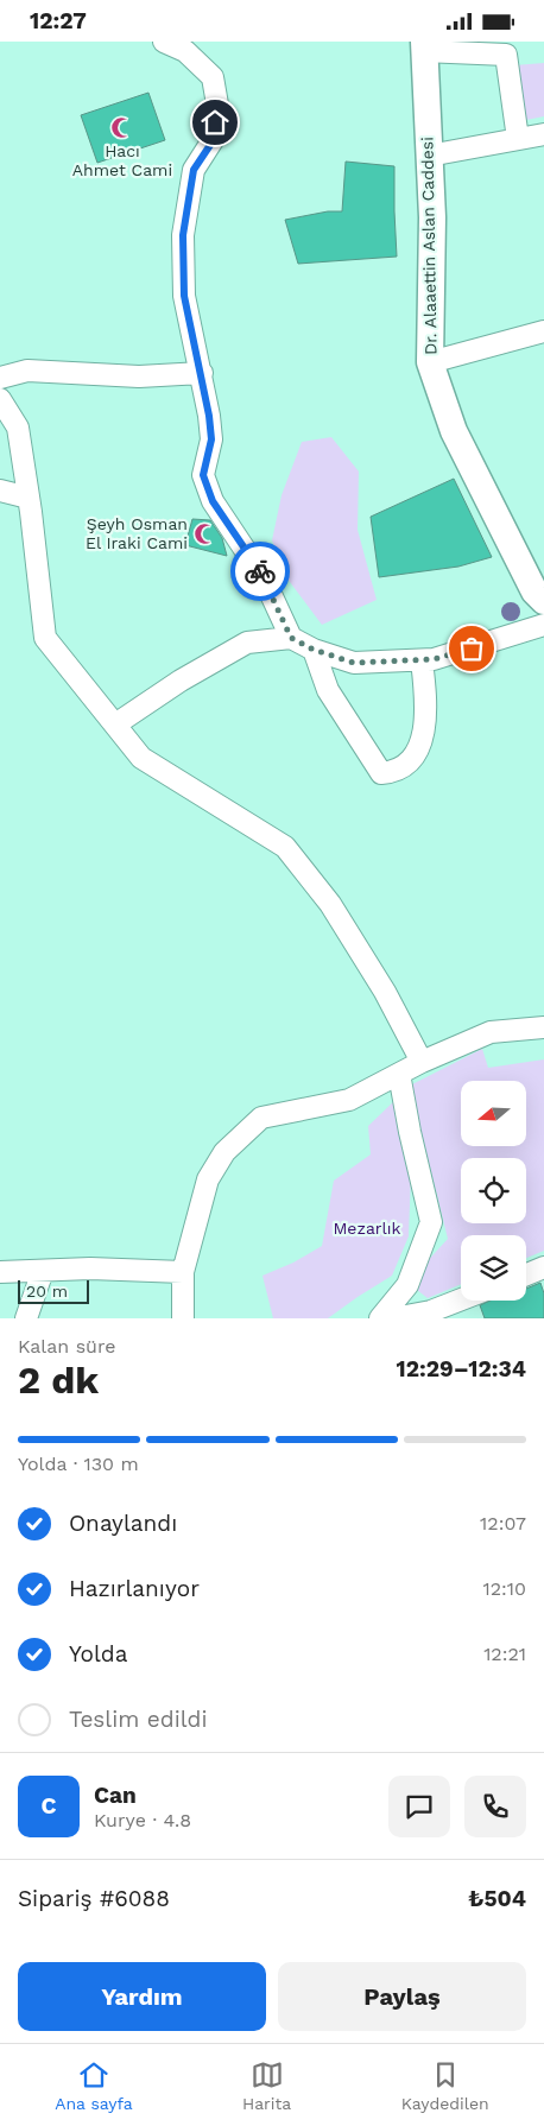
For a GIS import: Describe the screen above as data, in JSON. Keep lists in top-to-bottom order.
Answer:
{
  "streets": {
    "street": ["Dr. Alaaettin Aslan Caddesi"]
  },
  "parks": ["Mezarlık"],
  "places": {
    "mosque": ["Hacı Ahmet Cami", "Şeyh Osman El Iraki Cami"]
  },
  "scale_bar": "20 m",
  "north": "left",
  "page": {
    "status": "12:27",
    "scale": "20 m",
    "heading": ["2 dk", "Kalan süre", "12:29–12:34"],
    "panel": [
      "Can",
      "Kurye · 4.8",
      "Sipariş #6088",
      "₺504"
    ],
    "bar": "Yolda · 130 m",
    "list": [
      ["Onaylandı", "12:07"],
      ["Hazırlanıyor", "12:10"],
      ["Yolda", "12:21"],
      "Teslim edildi"
    ],
    "round": "C",
    "buttons": ["Yardım", "Paylaş"],
    "tabs": ["Ana sayfa", "Harita", "Kaydedilen"]
  }
}
